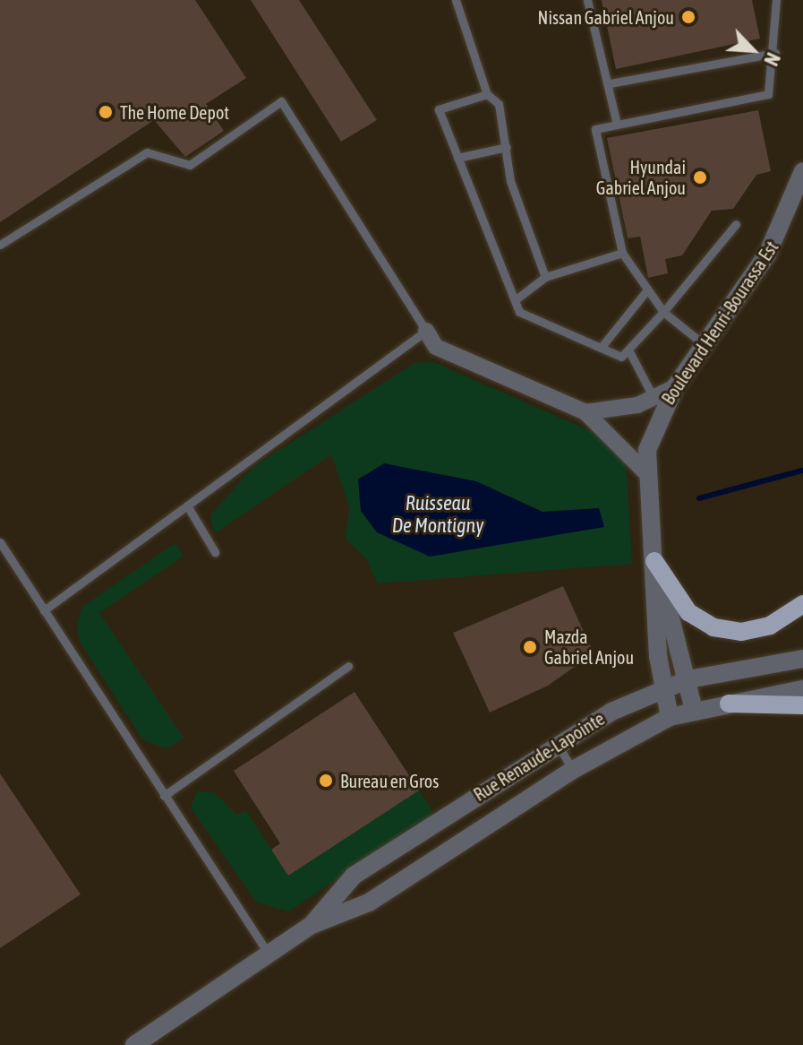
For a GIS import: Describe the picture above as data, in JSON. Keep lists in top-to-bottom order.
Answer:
{
  "streets": {
    "street": ["Boulevard Henri-Bourassa Est", "Rue Renaude-Lapointe"]
  },
  "crossings": [
    ["Boulevard Henri-Bourassa Est", "Rue Renaude-Lapointe"]
  ],
  "water": ["Ruisseau De Montigny"],
  "places": [
    "Nissan Gabriel Anjou",
    "The Home Depot",
    "Hyundai Gabriel Anjou",
    "Mazda Gabriel Anjou",
    "Bureau en Gros"
  ],
  "north": "bottom right"
}
